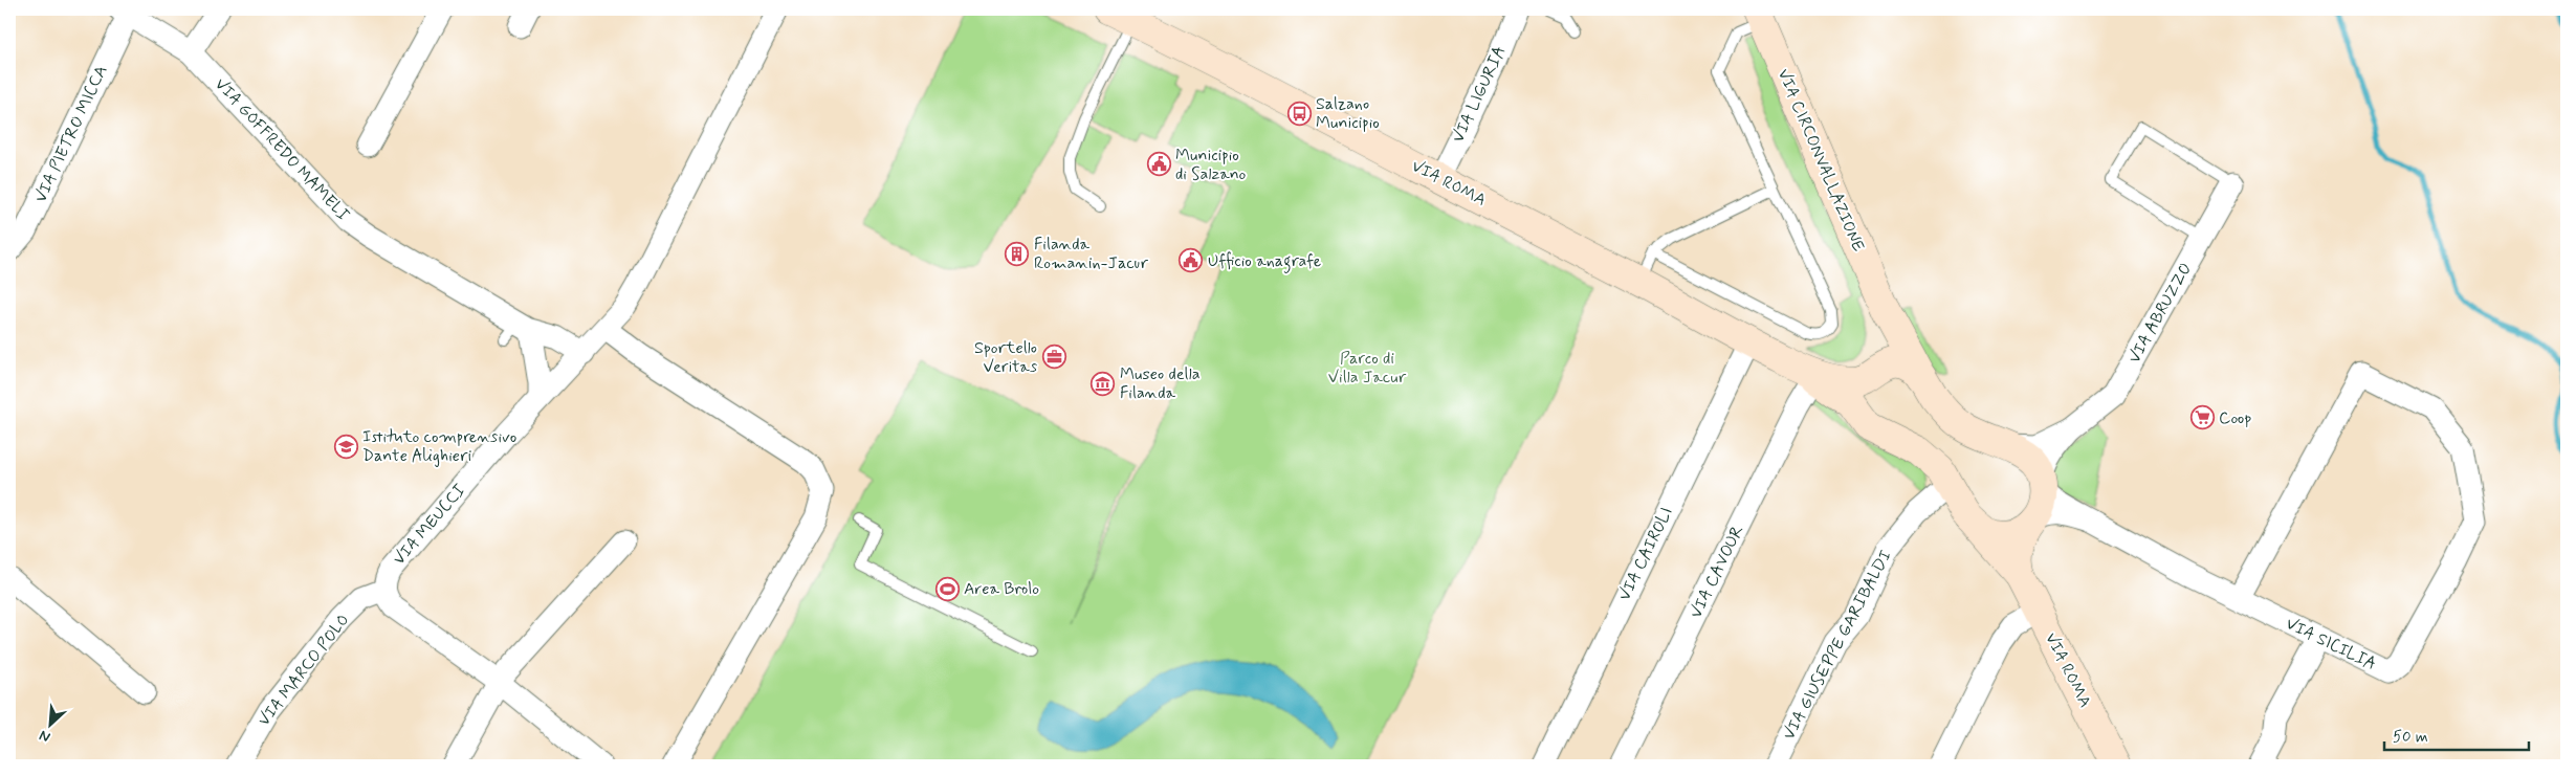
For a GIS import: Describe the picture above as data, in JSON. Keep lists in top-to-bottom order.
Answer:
{
  "streets": {
    "main road": ["VIA CIRCONVALLAZIONE", "VIA ROMA"],
    "street": [
      "VIA LIGURIA",
      "VIA PIETRO MICCA",
      "VIA GOFFREDO MAMELI",
      "VIA ABRUZZO",
      "VIA MEUCCI",
      "VIA CAIROLI",
      "VIA CAVOUR",
      "VIA SICILIA",
      "VIA GIUSEPPE GARIBALDI",
      "VIA MARCO POLO"
    ]
  },
  "crossings": [
    ["VIA LIGURIA", "VIA ROMA"],
    ["VIA PIETRO MICCA", "VIA GOFFREDO MAMELI"],
    ["VIA GOFFREDO MAMELI", "VIA MEUCCI"],
    ["VIA CIRCONVALLAZIONE", "VIA ROMA"],
    ["VIA ROMA", "VIA ABRUZZO"],
    ["VIA ROMA", "VIA CAIROLI"],
    ["VIA ROMA", "VIA CAVOUR"],
    ["VIA ROMA", "VIA SICILIA"],
    ["VIA ROMA", "VIA GIUSEPPE GARIBALDI"],
    ["VIA ABRUZZO", "VIA SICILIA"],
    ["VIA MEUCCI", "VIA MARCO POLO"]
  ],
  "parks": ["Parco di Villa Jacur"],
  "places": {
    "bus stop": ["Salzano Municipio"],
    "public building": ["Municipio di Salzano", "Ufficio anagrafe"],
    "building": ["Filanda Romanin-Jacur"],
    "office": ["Sportello Veritas"],
    "museum": ["Museo della Filanda"],
    "supermarket": ["Coop"],
    "school or university": ["Istituto comprensivo Dante Alighieri"],
    "sports": ["Area Brolo"]
  },
  "scale_bar": "50 m",
  "north": "bottom left"
}
